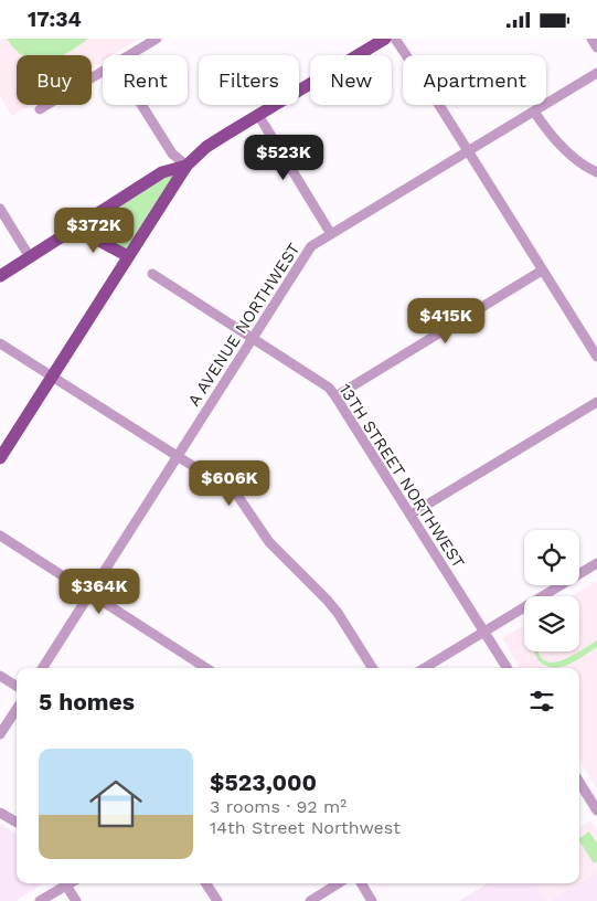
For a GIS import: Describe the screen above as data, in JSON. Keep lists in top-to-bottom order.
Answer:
{
  "streets": {
    "street": ["A AVENUE NORTHWEST", "13TH STREET NORTHWEST"]
  },
  "crossings": [
    ["A AVENUE NORTHWEST", "13TH STREET NORTHWEST"]
  ],
  "page": {
    "status": "17:34",
    "chip": [
      "Buy",
      "Rent",
      "Filters",
      "New",
      "Apartment"
    ],
    "price": [
      "$523K",
      "$372K",
      "$415K",
      "$606K",
      "$364K"
    ],
    "heading": "5 homes",
    "list": [
      {
        "name": "$523,000",
        "note": "3 rooms · 92 m² · 14th Street Northwest"
      }
    ]
  }
}
